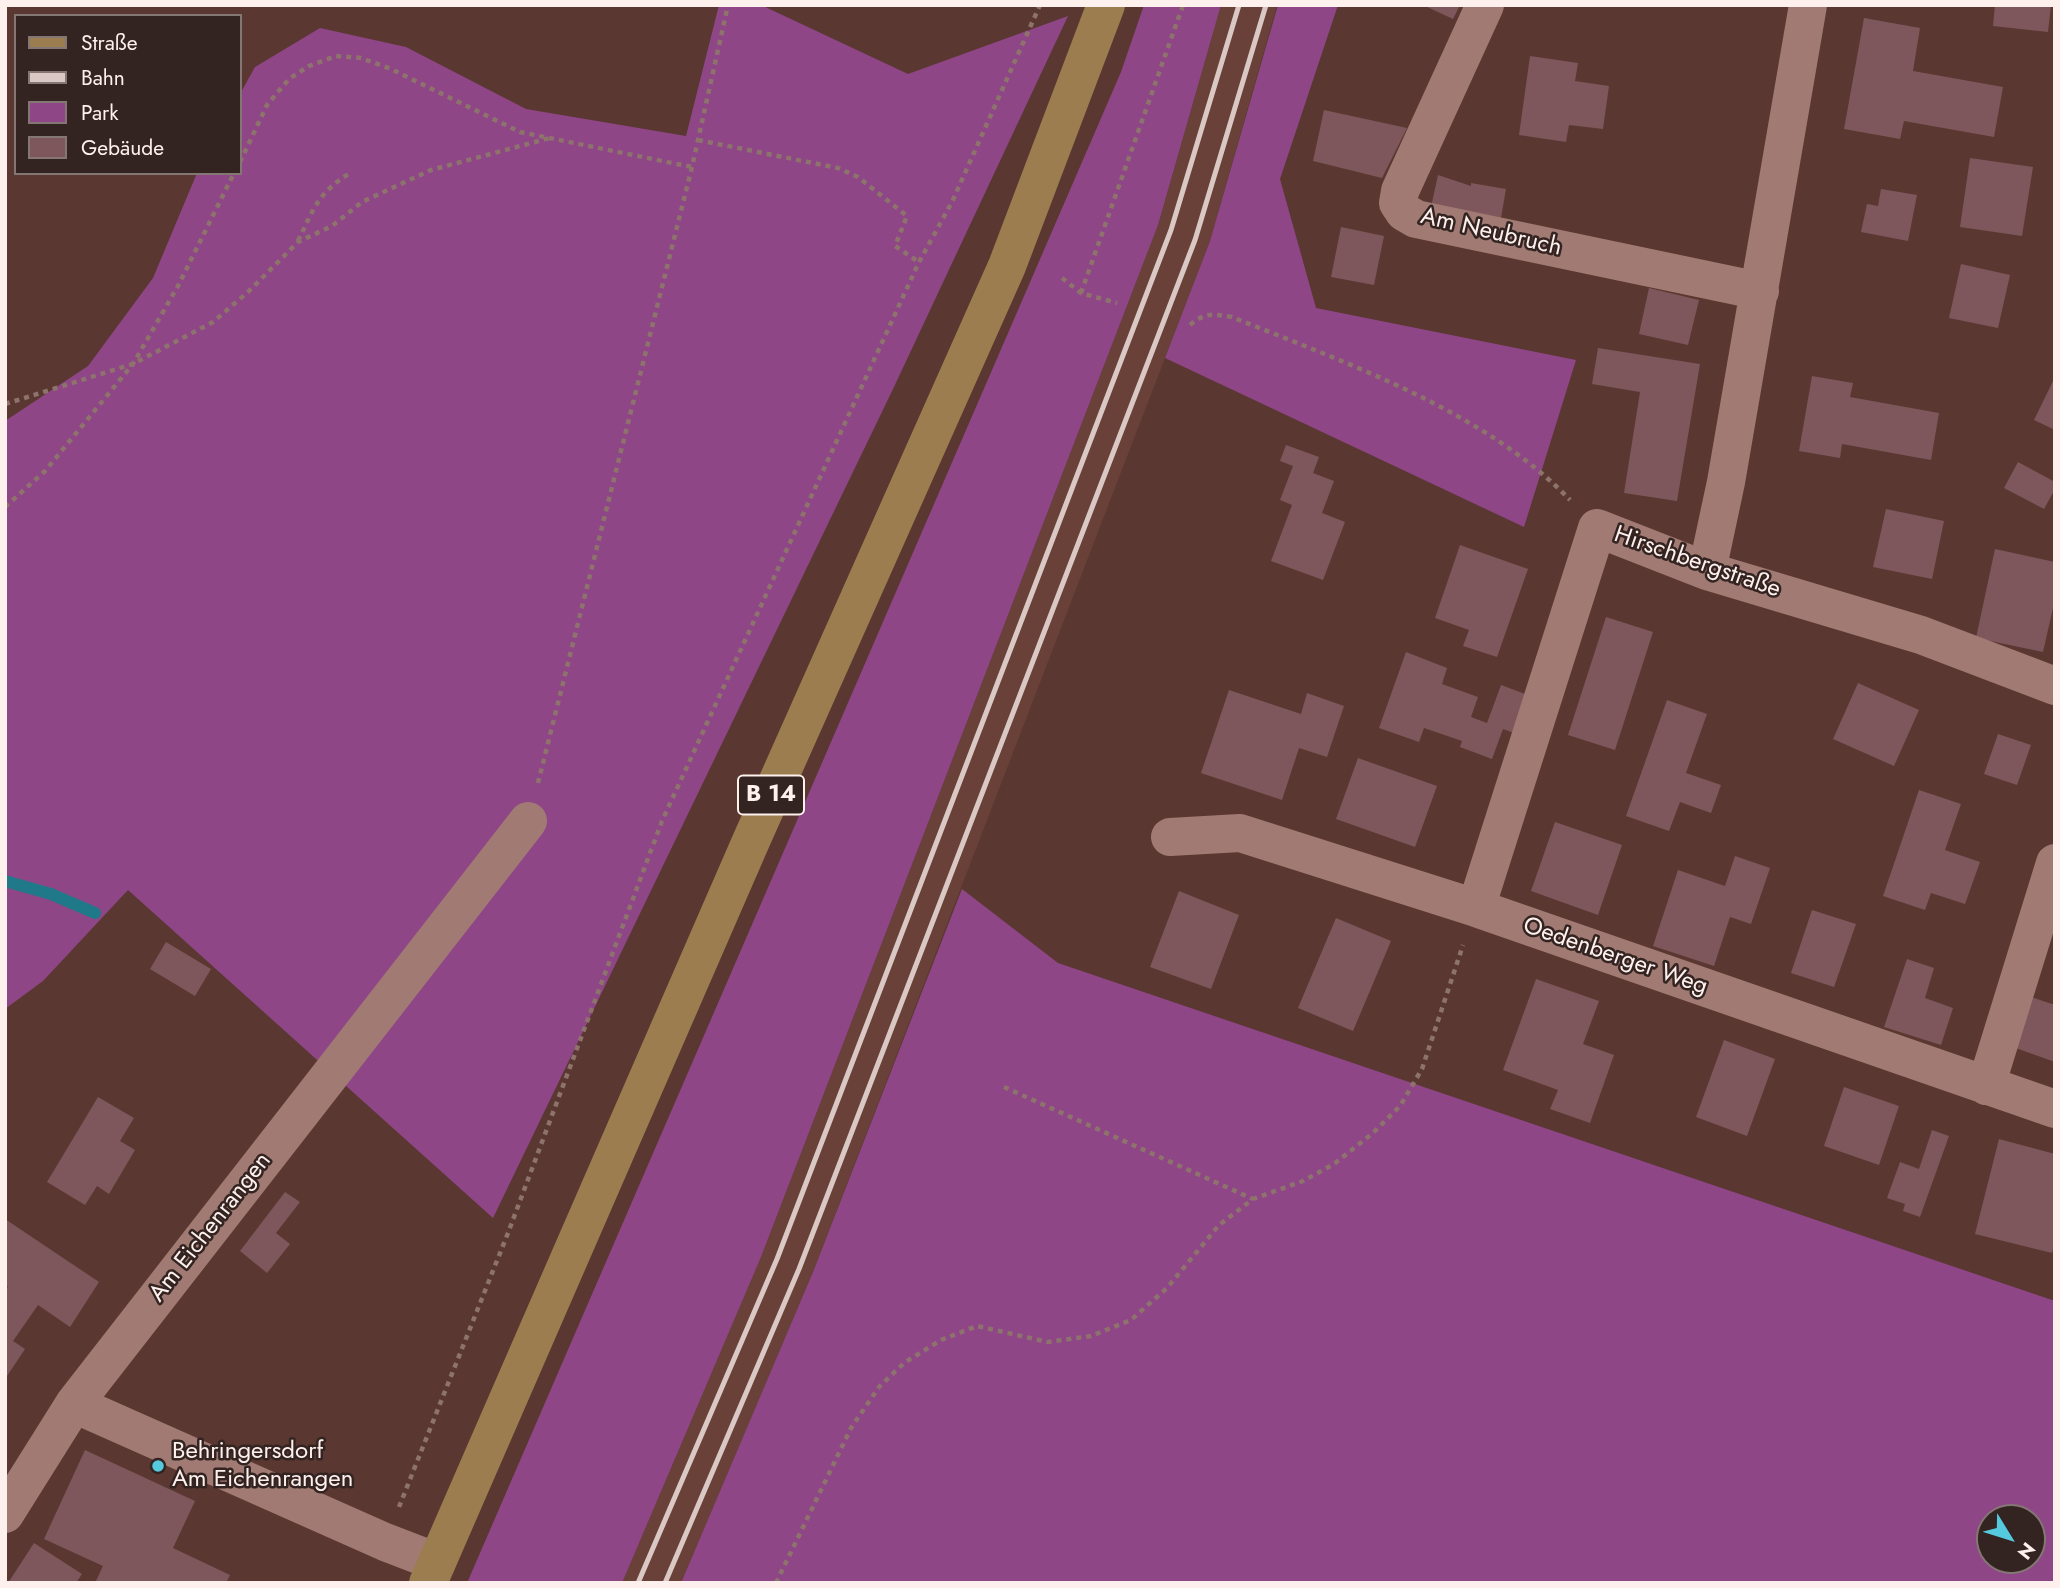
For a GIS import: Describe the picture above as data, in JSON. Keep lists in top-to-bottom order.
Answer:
{
  "streets": {
    "main road": ["B 14"],
    "street": [
      "Am Neubruch",
      "Hirschbergstraße",
      "Oedenberger Weg",
      "Am Eichenrangen"
    ]
  },
  "crossings": [
    ["Hirschbergstraße", "Oedenberger Weg"]
  ],
  "places": ["Behringersdorf Am Eichenrangen"],
  "legend": [
    "Straße",
    "Bahn",
    "Park",
    "Gebäude"
  ],
  "north": "bottom right"
}
